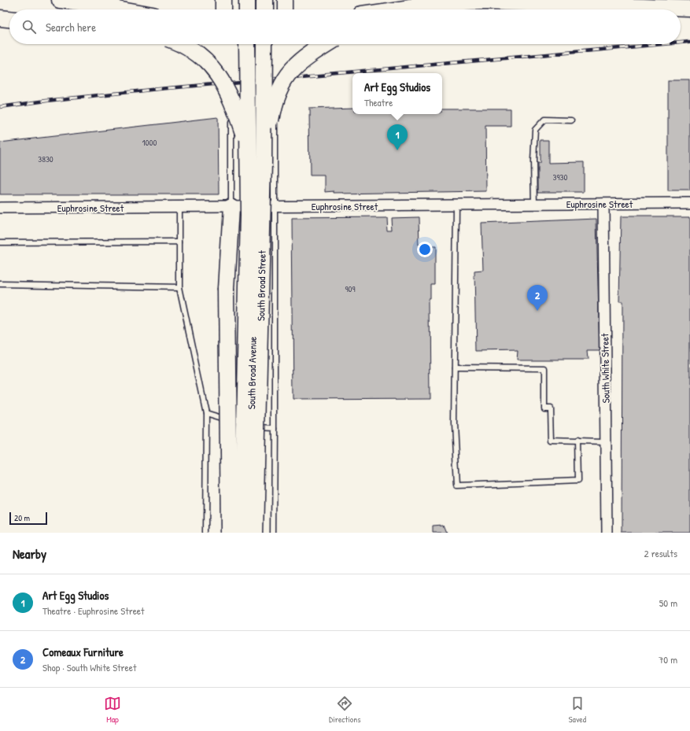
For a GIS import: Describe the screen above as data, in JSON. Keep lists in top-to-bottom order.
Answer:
{
  "streets": {
    "main road": ["South Broad Street"],
    "street": ["Euphrosine Street", "South White Street", "South Broad Avenue"]
  },
  "crossings": [
    ["Euphrosine Street", "South White Street"],
    ["Euphrosine Street", "South Broad Avenue"]
  ],
  "house_numbers": [
    "1000",
    "3830",
    "3930",
    "909"
  ],
  "scale_bar": "20 m",
  "page": {
    "search": "Search here",
    "popup": ["Art Egg Studios", "Theatre"],
    "pins": ["1", "2"],
    "scale": "20 m",
    "heading": ["Nearby", "2 results"],
    "list": [
      {
        "mark": "1",
        "name": "Art Egg Studios",
        "note": "Theatre · Euphrosine Street",
        "value": "50 m"
      },
      {
        "mark": "2",
        "name": "Comeaux Furniture",
        "note": "Shop · South White Street",
        "value": "70 m"
      }
    ],
    "nav": ["Map", "Directions", "Saved"]
  }
}
